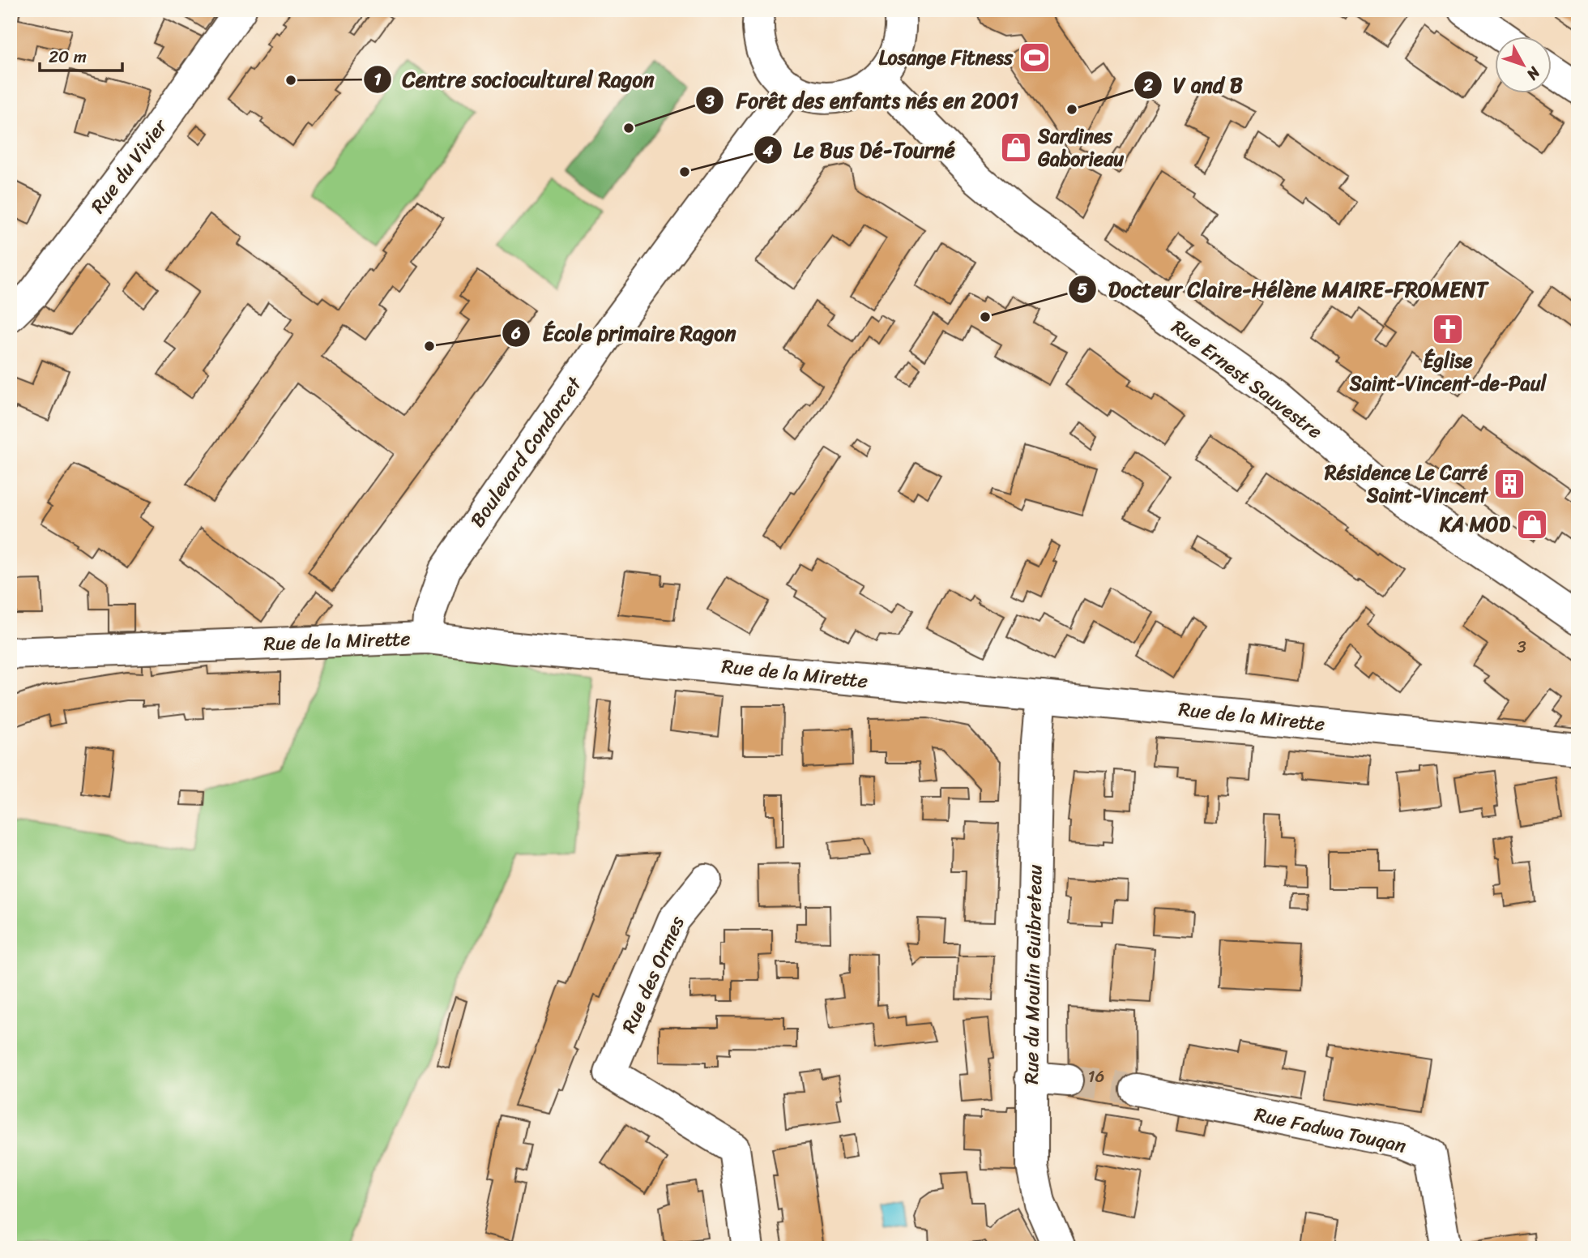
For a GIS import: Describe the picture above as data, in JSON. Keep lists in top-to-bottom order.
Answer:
{
  "streets": {
    "street": [
      "Rue du Vivier",
      "Rue Ernest Sauvestre",
      "Boulevard Condorcet",
      "Rue de la Mirette",
      "Rue des Ormes",
      "Rue du Moulin Guibreteau",
      "Rue Fadwa Touqan"
    ]
  },
  "crossings": [
    ["Boulevard Condorcet", "Rue de la Mirette"],
    ["Rue de la Mirette", "Rue du Moulin Guibreteau"]
  ],
  "places": {
    "sports": ["Losange Fitness"],
    "other": [
      "Centre socioculturel Ragon",
      "V and B",
      "Forêt des enfants nés en 2001",
      "Le Bus Dé-Tourné",
      "Docteur Claire-Hélène MAIRE-FROMENT",
      "École primaire Ragon"
    ],
    "shop": ["Sardines Gaborieau", "KA MOD"],
    "church": ["Église Saint-Vincent-de-Paul"],
    "building": ["Résidence Le Carré Saint-Vincent"]
  },
  "house_numbers": ["3", "16"],
  "scale_bar": "20 m",
  "north": "bottom right"
}
